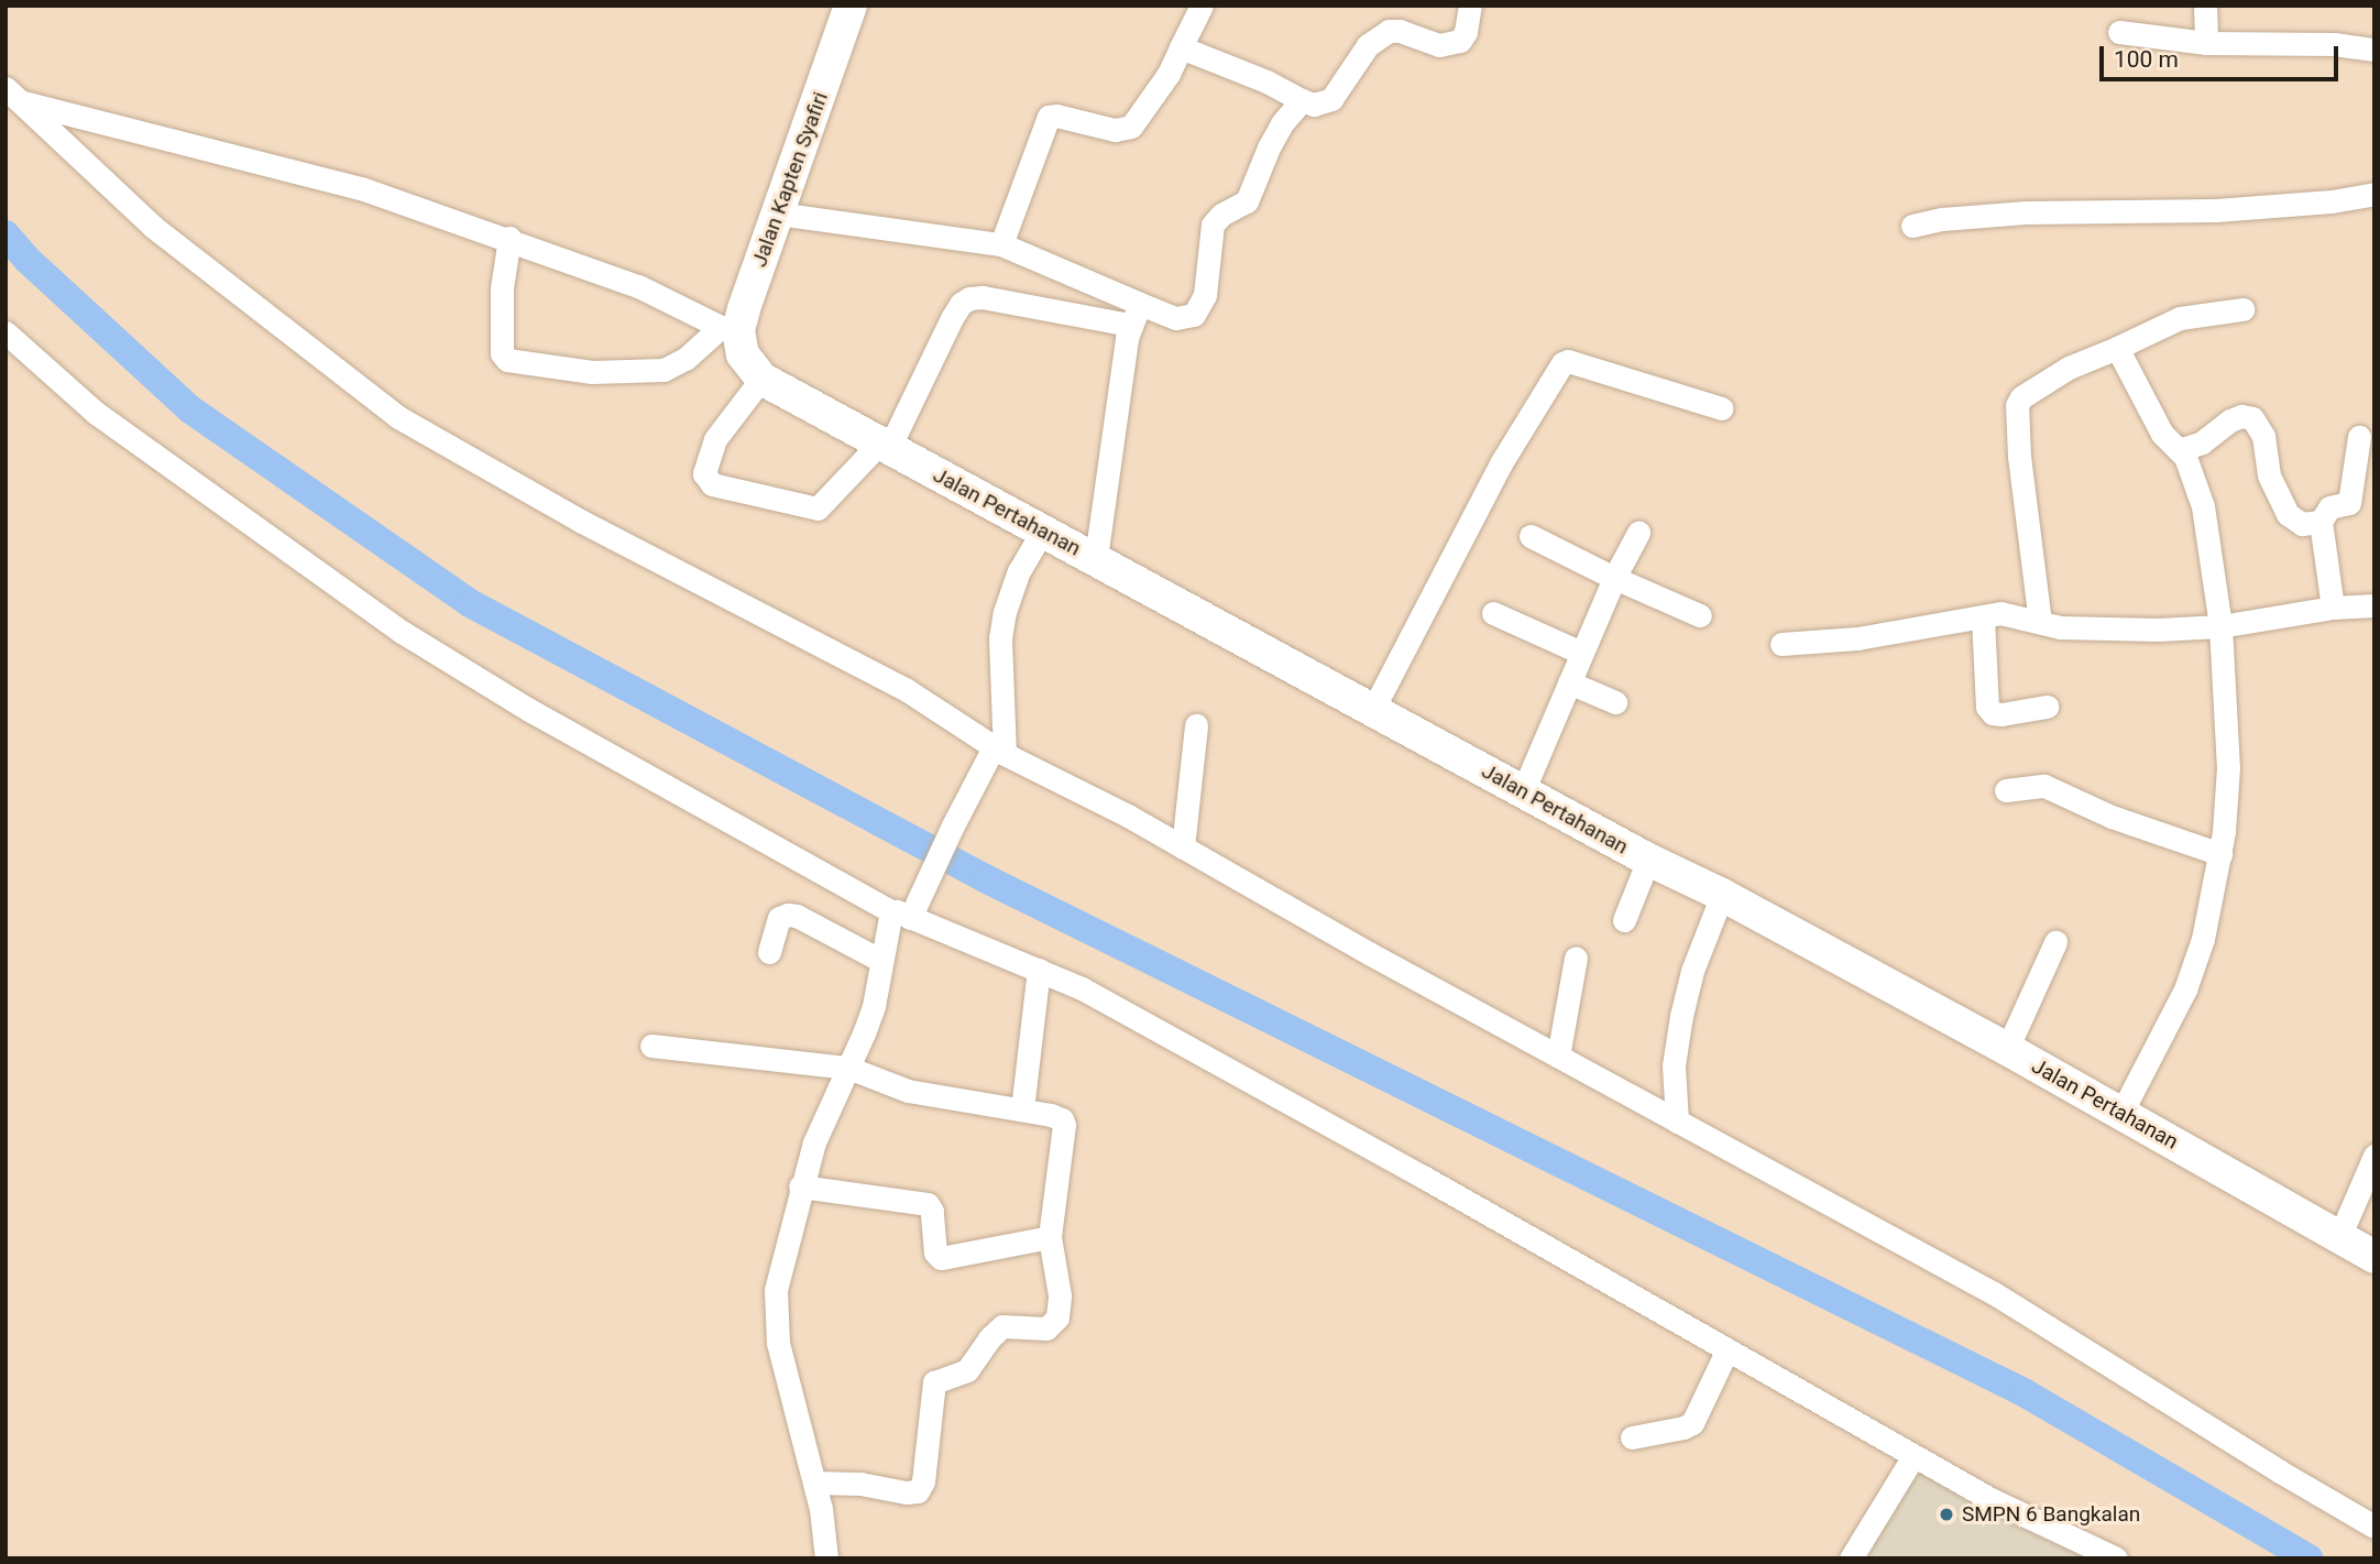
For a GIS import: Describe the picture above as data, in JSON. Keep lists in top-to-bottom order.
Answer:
{
  "streets": {
    "highway": ["Jalan Kapten Syafiri", "Jalan Pertahanan"]
  },
  "crossings": [
    ["Jalan Kapten Syafiri", "Jalan Pertahanan"]
  ],
  "places": ["SMPN 6 Bangkalan"],
  "scale_bar": "100 m"
}
